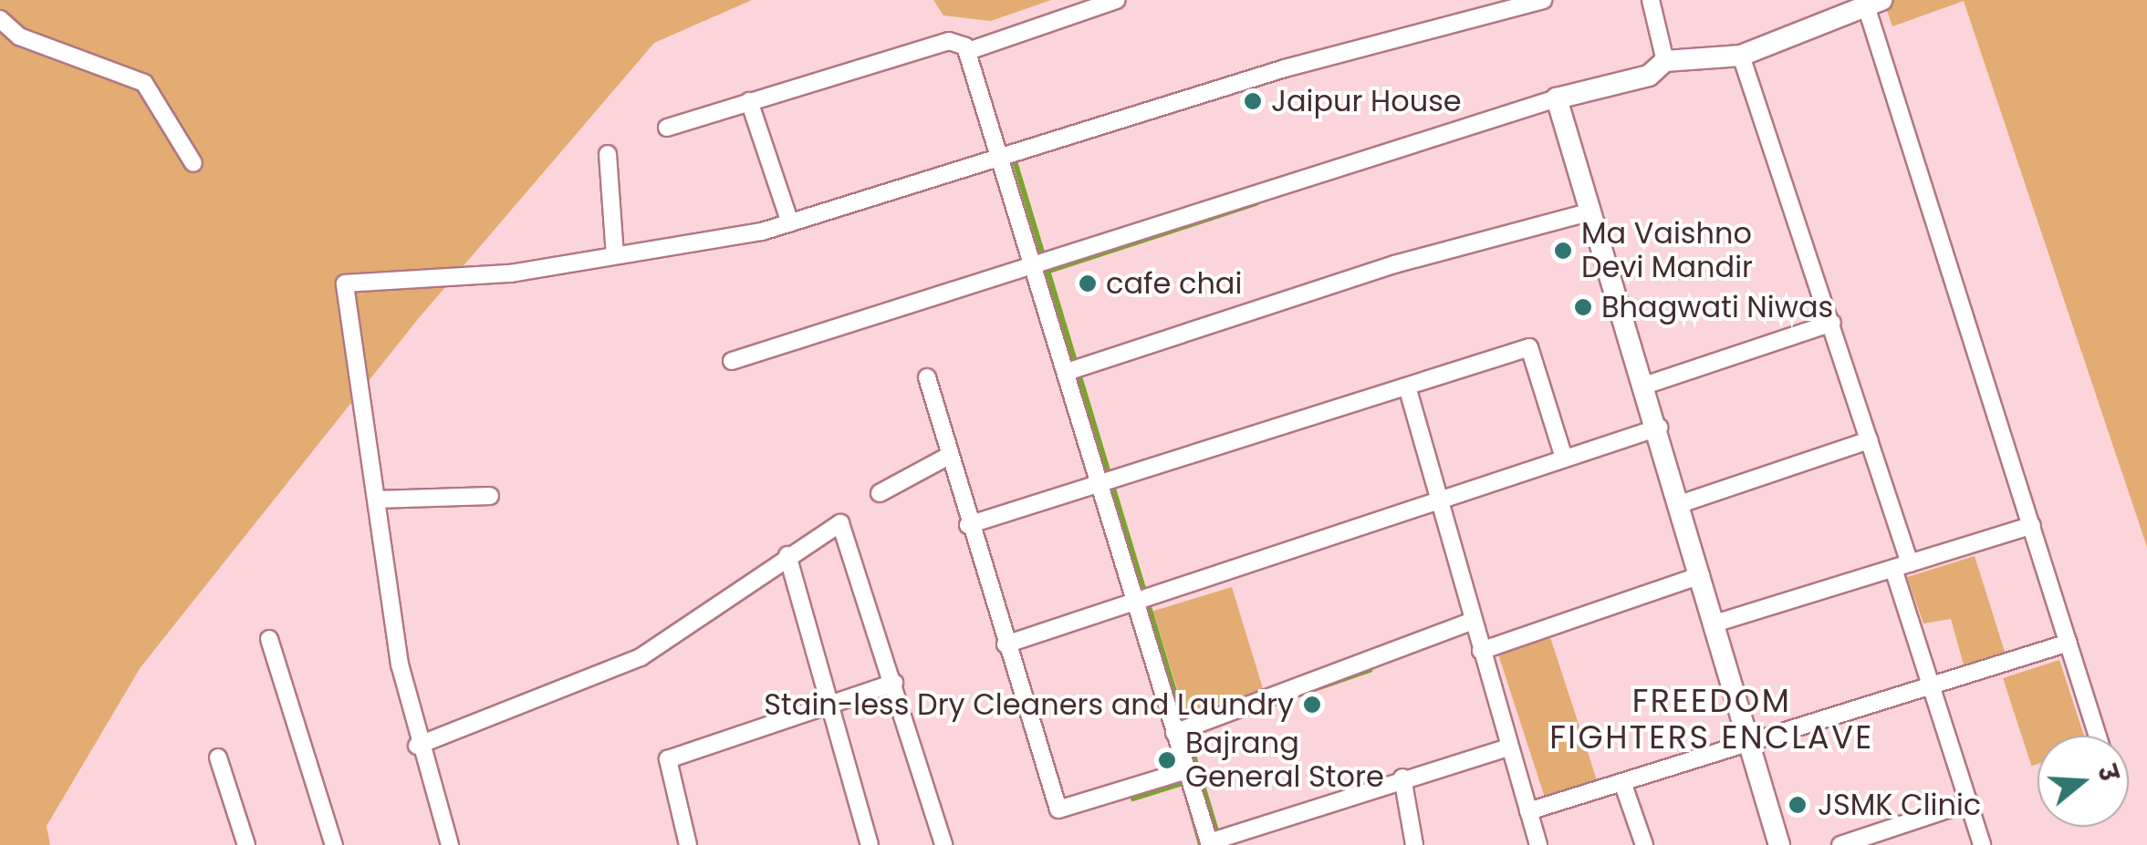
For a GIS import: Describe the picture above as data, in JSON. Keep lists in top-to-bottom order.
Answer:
{
  "districts": ["FREEDOM FIGHTERS ENCLAVE"],
  "places": [
    "Jaipur House",
    "Ma Vaishno Devi Mandir",
    "cafe chai",
    "Bhagwati Niwas",
    "Stain-less Dry Cleaners and Laundry",
    "Bajrang General Store",
    "JSMK Clinic"
  ],
  "north": "right"
}
